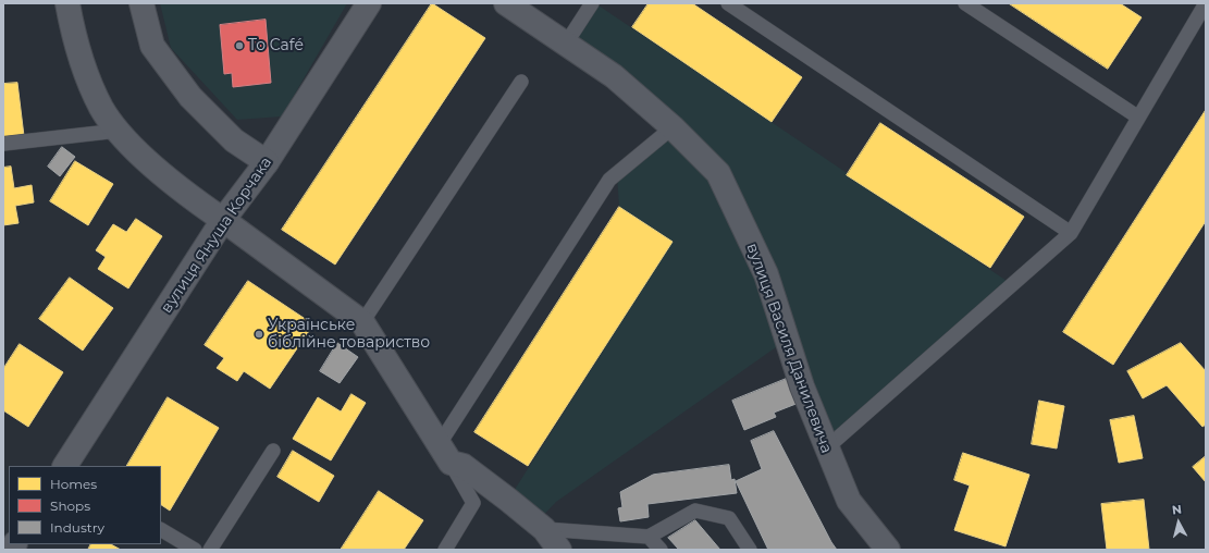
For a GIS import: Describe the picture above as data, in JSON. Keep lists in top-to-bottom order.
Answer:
{
  "streets": {
    "street": ["вулиця Януша Корчака", "вулиця Василя Данилевича"]
  },
  "places": ["To Café", "Українське біблійне товариство"],
  "legend": ["Homes", "Shops", "Industry"],
  "north": "top"
}
